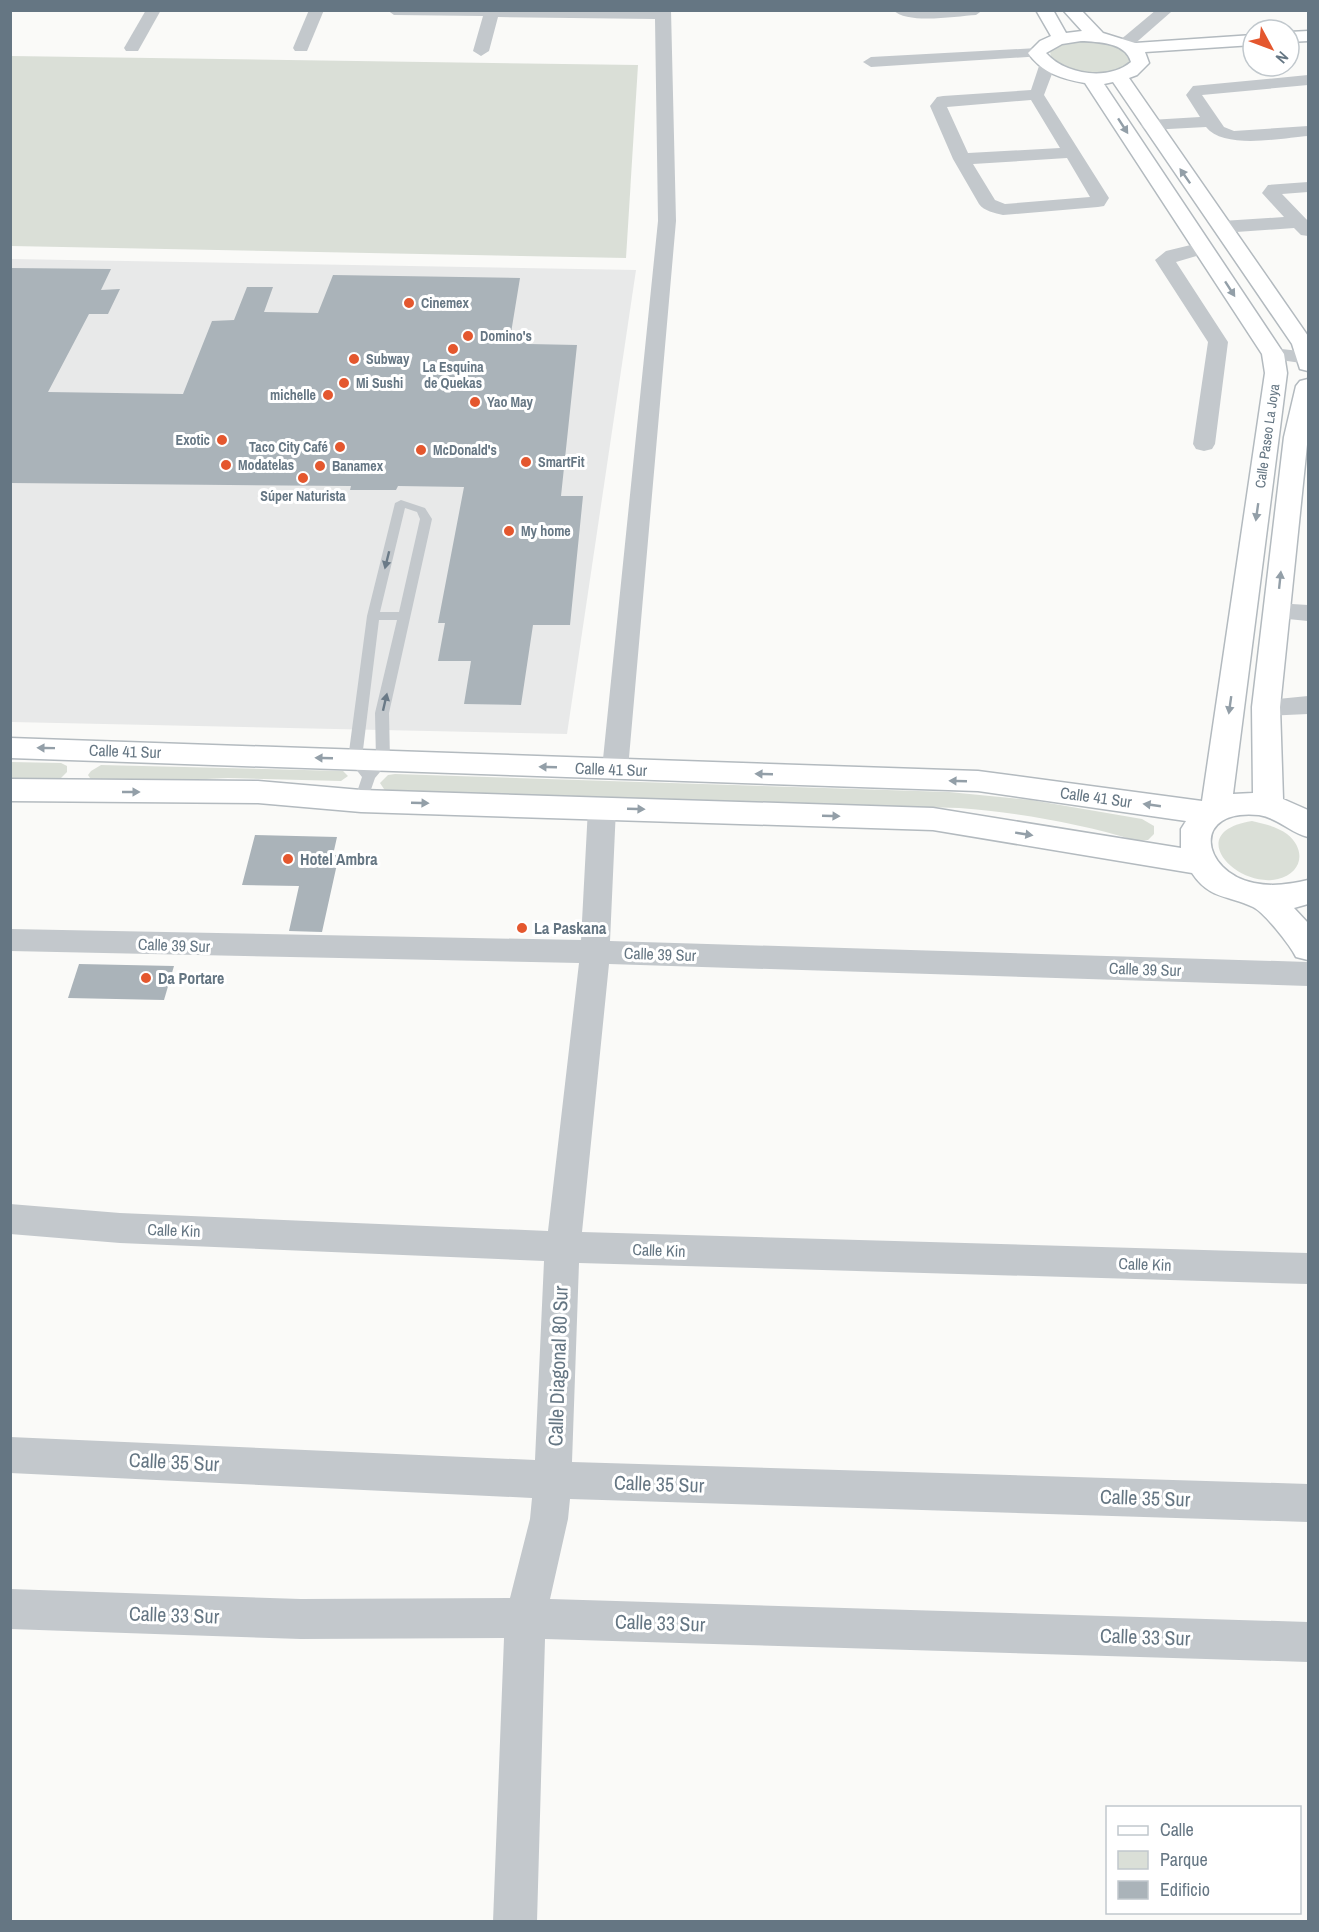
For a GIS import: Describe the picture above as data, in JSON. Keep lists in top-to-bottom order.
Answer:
{
  "streets": {
    "main road": ["Calle Paseo La Joya", "Calle 41 Sur"],
    "street": [
      "Calle 39 Sur",
      "Calle Kin",
      "Calle Diagonal 80 Sur",
      "Calle 35 Sur",
      "Calle 33 Sur"
    ]
  },
  "crossings": [
    ["Calle Paseo La Joya", "Calle 41 Sur"],
    ["Calle 41 Sur", "Calle Diagonal 80 Sur"],
    ["Calle 39 Sur", "Calle Diagonal 80 Sur"],
    ["Calle Kin", "Calle Diagonal 80 Sur"],
    ["Calle Diagonal 80 Sur", "Calle 35 Sur"],
    ["Calle Diagonal 80 Sur", "Calle 33 Sur"]
  ],
  "places": [
    "Cinemex",
    "Domino's",
    "La Esquina de Quekas",
    "Subway",
    "Mi Sushi",
    "michelle",
    "Yao May",
    "Exotic",
    "Taco City Café",
    "McDonald's",
    "SmartFit",
    "Modatelas",
    "Banamex",
    "Súper Naturista",
    "My home",
    "Hotel Ambra",
    "La Paskana",
    "Da Portare"
  ],
  "legend": ["Calle", "Parque", "Edificio"],
  "north": "bottom right"
}
